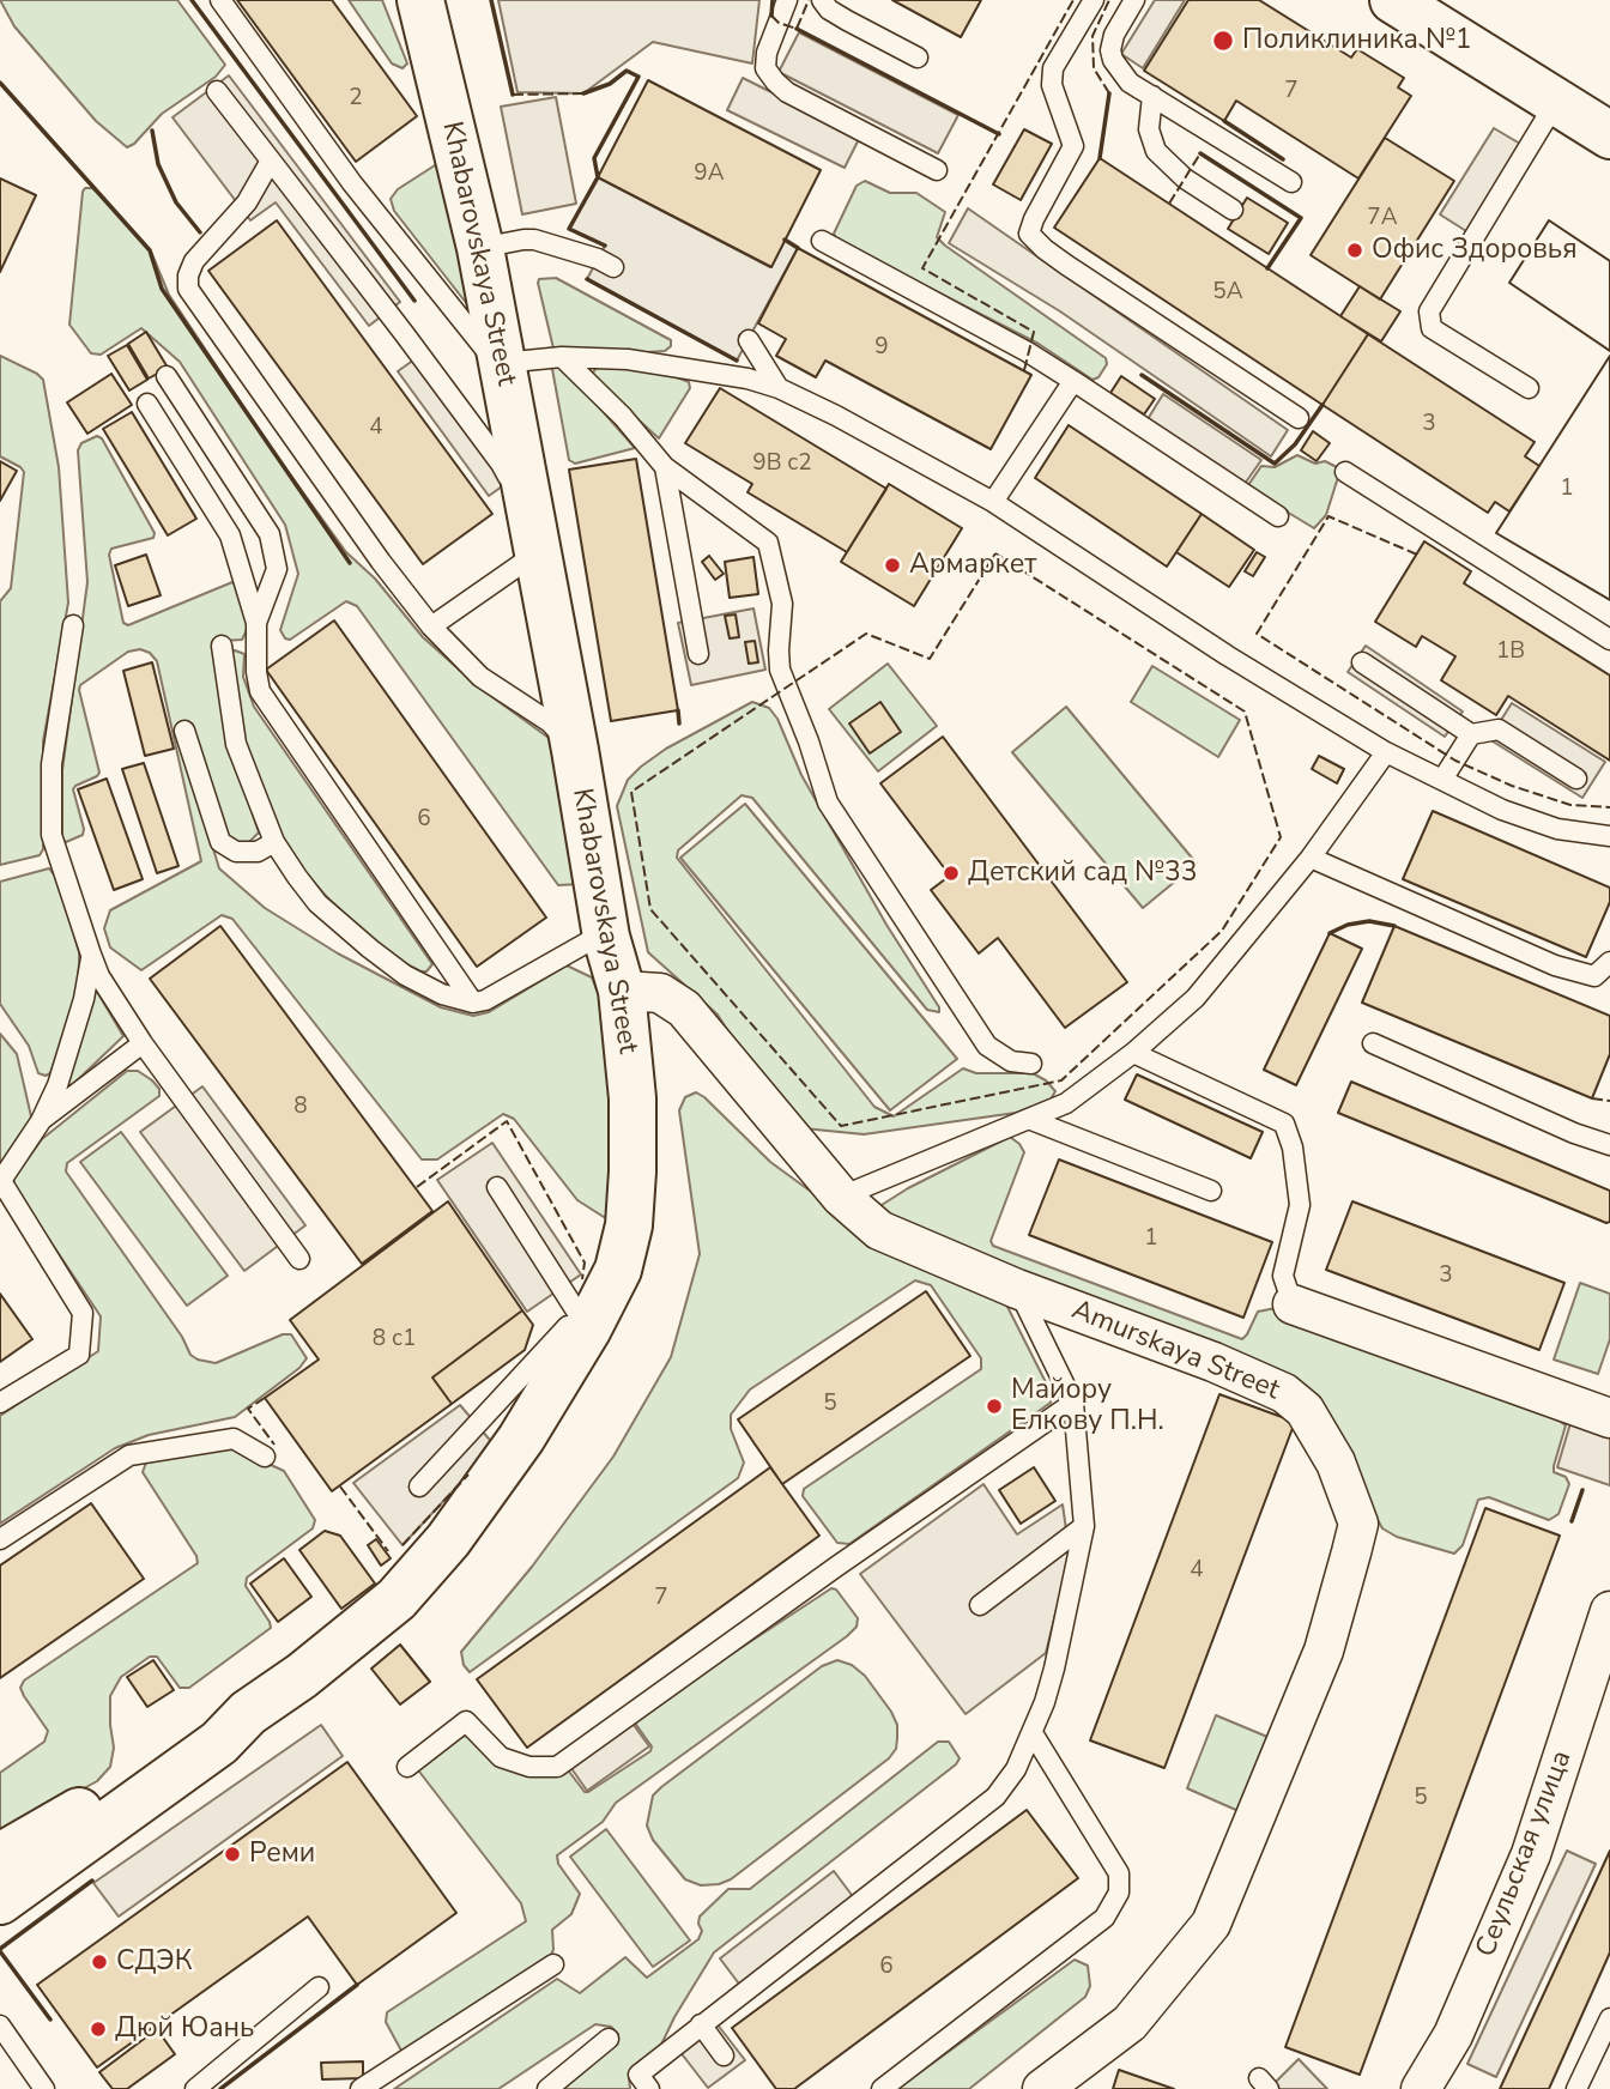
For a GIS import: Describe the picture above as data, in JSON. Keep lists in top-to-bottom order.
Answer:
{
  "streets": {
    "main road": ["Khabarovskaya Street"],
    "street": ["Amurskaya Street", "Сеульская улица"]
  },
  "crossings": [
    ["Khabarovskaya Street", "Amurskaya Street"]
  ],
  "places": [
    "Поликлиника №1",
    "Офис Здоровья",
    "Армаркет",
    "Детский сад №33",
    "Майору Елкову П.Н.",
    "Реми",
    "СДЭК",
    "Дюй Юань"
  ],
  "house_numbers": [
    "7",
    "2",
    "9А",
    "7А",
    "5А",
    "9",
    "3",
    "4",
    "9В с2",
    "1",
    "1В",
    "6",
    "8",
    "1",
    "3",
    "8 с1",
    "5",
    "4",
    "7",
    "5",
    "6"
  ]
}
